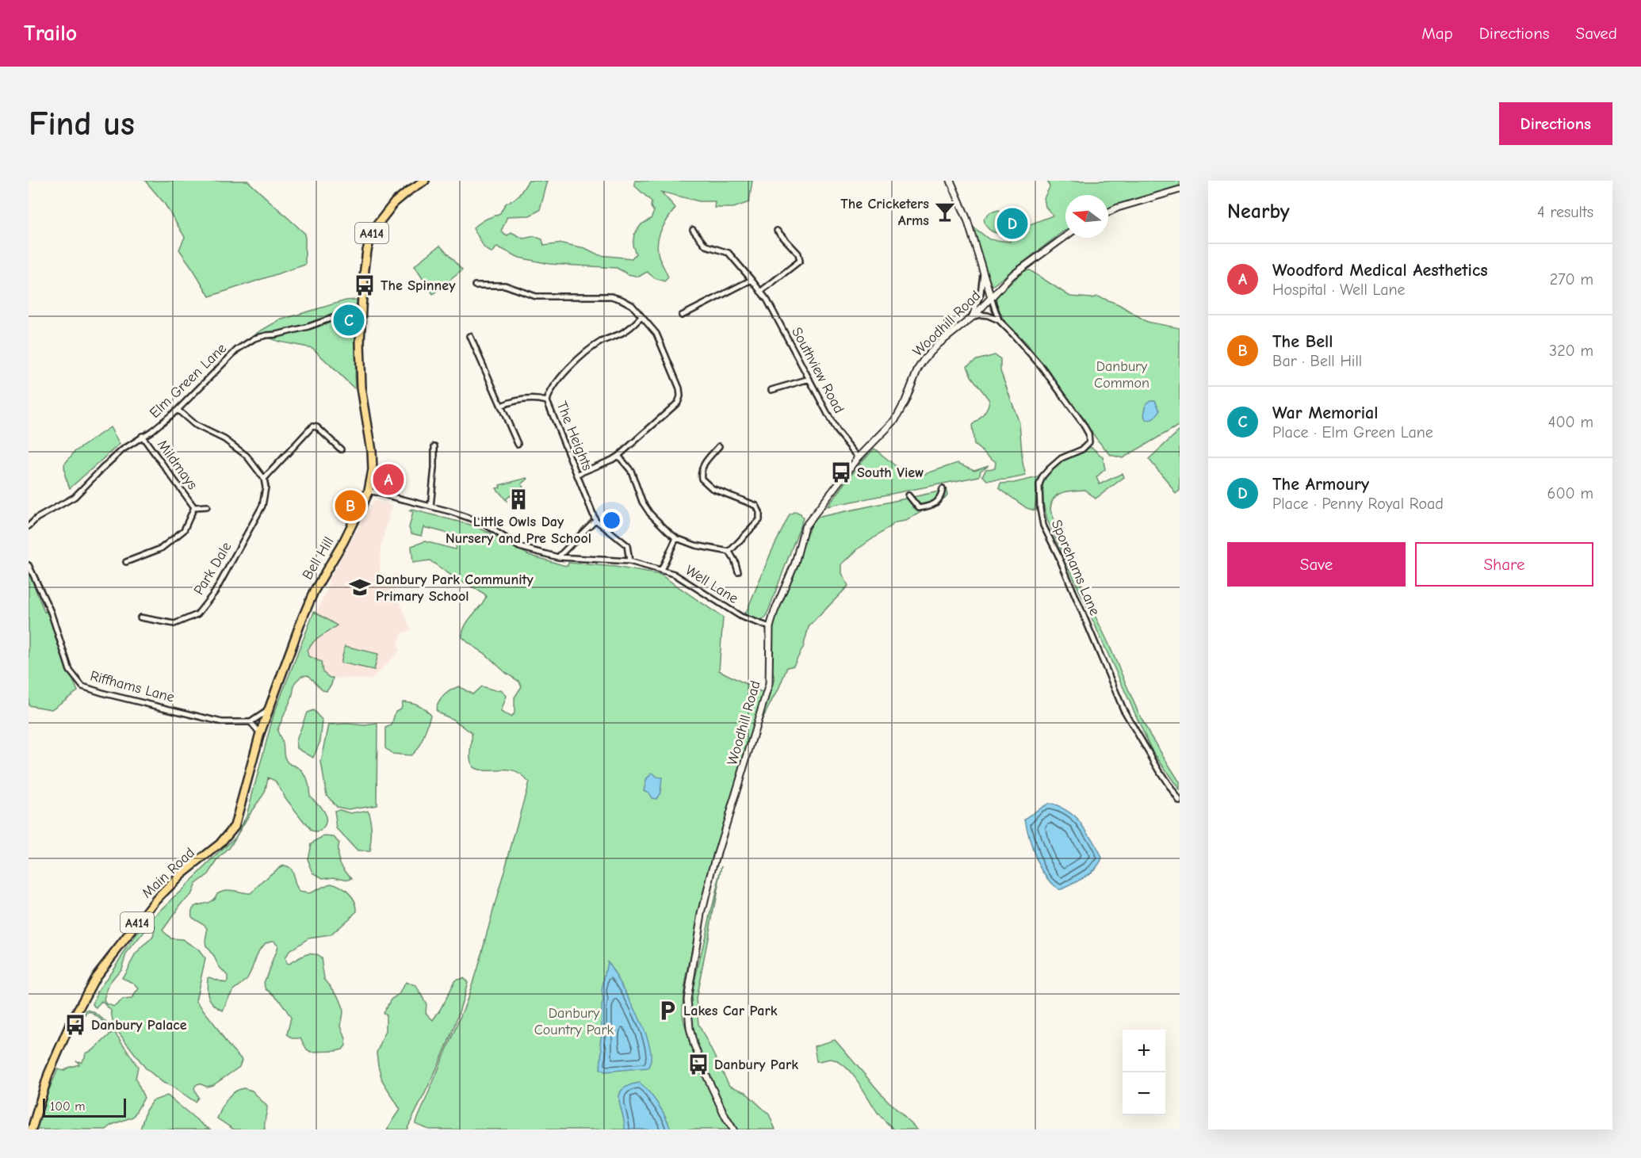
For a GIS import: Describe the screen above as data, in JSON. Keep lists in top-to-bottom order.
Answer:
{
  "streets": {
    "main road": ["A414", "Bell Hill", "Main Road"],
    "street": [
      "Woodhill Road",
      "Southview Road",
      "Elm Green Lane",
      "The Heights",
      "Mildmays",
      "Sporehams Lane",
      "Park Dale",
      "Well Lane",
      "Riffhams Lane"
    ]
  },
  "crossings": [
    ["A414", "Elm Green Lane"],
    ["A414", "Bell Hill"],
    ["Woodhill Road", "Southview Road"],
    ["Woodhill Road", "Sporehams Lane"],
    ["Woodhill Road", "Well Lane"],
    ["Elm Green Lane", "Mildmays"],
    ["Elm Green Lane", "Bell Hill"],
    ["Bell Hill", "Well Lane"],
    ["Bell Hill", "Main Road"]
  ],
  "parks": ["Danbury Common", "Danbury Country Park"],
  "places": {
    "bar": ["The Cricketers Arms"],
    "bus stop": [
      "The Spinney",
      "South View",
      "Danbury Palace",
      "Danbury Park"
    ],
    "building": ["Little Owls Day Nursery and Pre School"],
    "school or university": ["Danbury Park Community Primary School"],
    "parking": ["Lakes Car Park"]
  },
  "scale_bar": "100 m",
  "north": "left",
  "page": {
    "header": "Trailo",
    "nav": ["Map", "Directions", "Saved"],
    "buttons": [
      "Directions",
      ["Save", "Share"]
    ],
    "title": "Find us",
    "heading": ["Nearby", "4 results"],
    "pins": [
      "D",
      "C",
      "A",
      "B"
    ],
    "list": [
      {
        "mark": "A",
        "name": "Woodford Medical Aesthetics",
        "note": "Hospital · Well Lane",
        "value": "270 m"
      },
      {
        "mark": "B",
        "name": "The Bell",
        "note": "Bar · Bell Hill",
        "value": "320 m"
      },
      {
        "mark": "C",
        "name": "War Memorial",
        "note": "Place · Elm Green Lane",
        "value": "400 m"
      },
      {
        "mark": "D",
        "name": "The Armoury",
        "note": "Place · Penny Royal Road",
        "value": "600 m"
      }
    ],
    "map_buttons": ["+", "−"],
    "scale": "100 m"
  }
}
